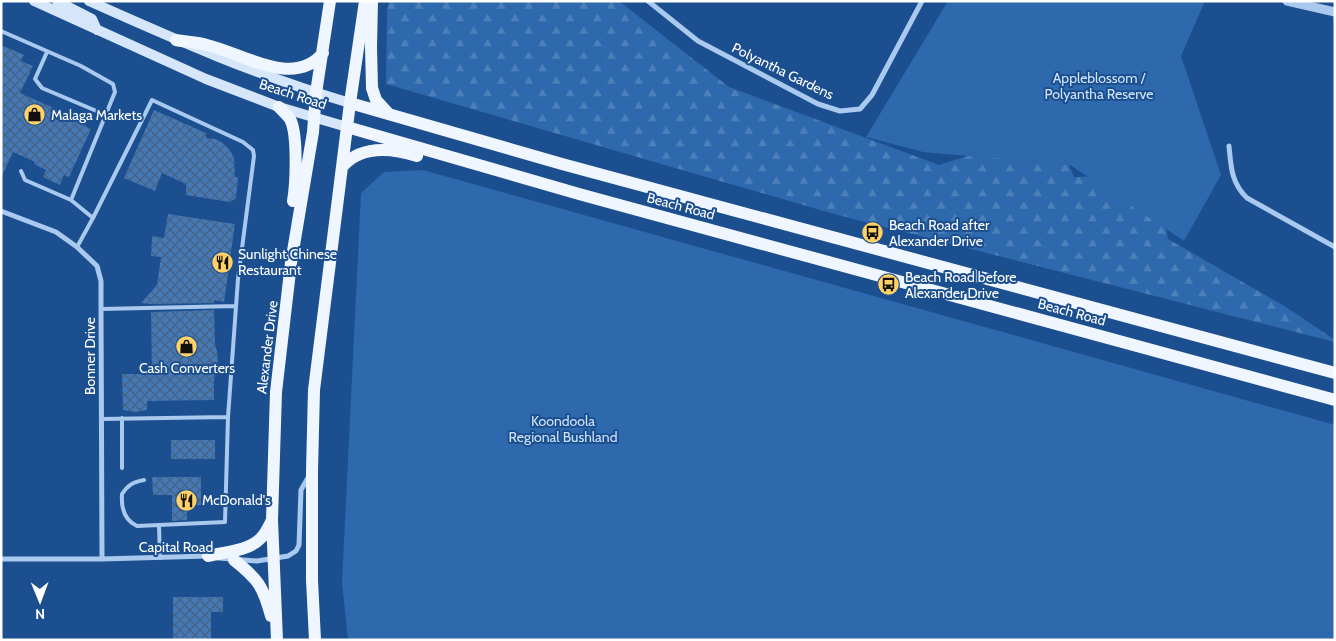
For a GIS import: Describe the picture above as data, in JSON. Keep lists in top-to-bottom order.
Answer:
{
  "streets": {
    "main road": ["Beach Road", "Alexander Drive"],
    "street": ["Polyantha Gardens", "Bonner Drive", "Capital Road"]
  },
  "crossings": [
    ["Beach Road", "Alexander Drive"],
    ["Alexander Drive", "Capital Road"],
    ["Bonner Drive", "Capital Road"]
  ],
  "parks": ["Appleblossom / Polyantha Reserve", "Koondoola Regional Bushland"],
  "places": {
    "shop": ["Malaga Markets", "Cash Converters"],
    "bus stop": ["Beach Road after Alexander Drive", "Beach Road before Alexander Drive"],
    "restaurant": ["Sunlight Chinese Restaurant", "McDonald's"]
  },
  "north": "bottom"
}
